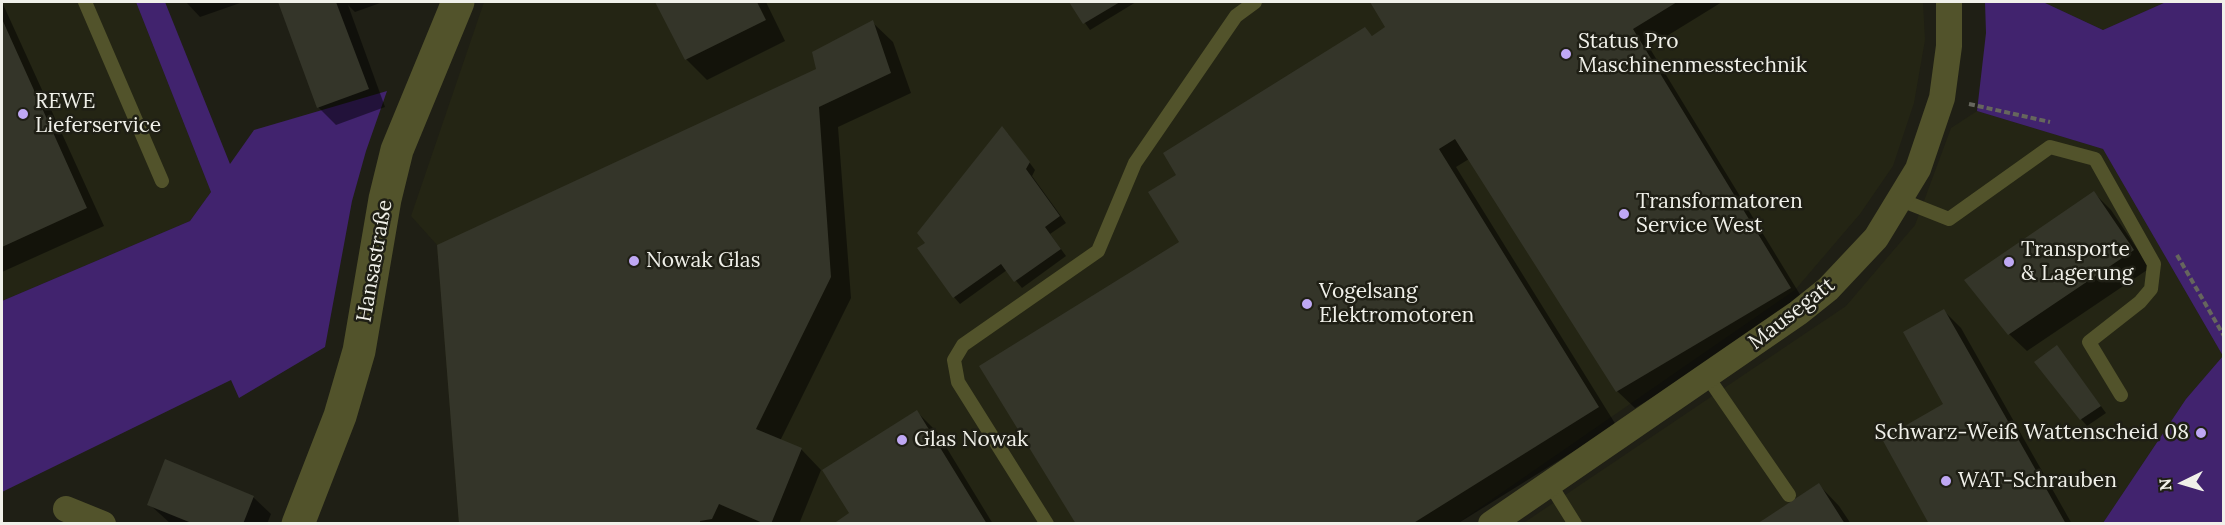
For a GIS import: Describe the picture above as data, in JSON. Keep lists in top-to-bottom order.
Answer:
{
  "streets": {
    "street": ["Hansastraße", "Mausegatt"]
  },
  "places": [
    "Status Pro Maschinenmesstechnik",
    "REWE Lieferservice",
    "Transformatoren Service West",
    "Nowak Glas",
    "Transporte & Lagerung",
    "Vogelsang Elektromotoren",
    "Schwarz-Weiß Wattenscheid 08",
    "Glas Nowak",
    "WAT-Schrauben"
  ],
  "north": "left"
}
